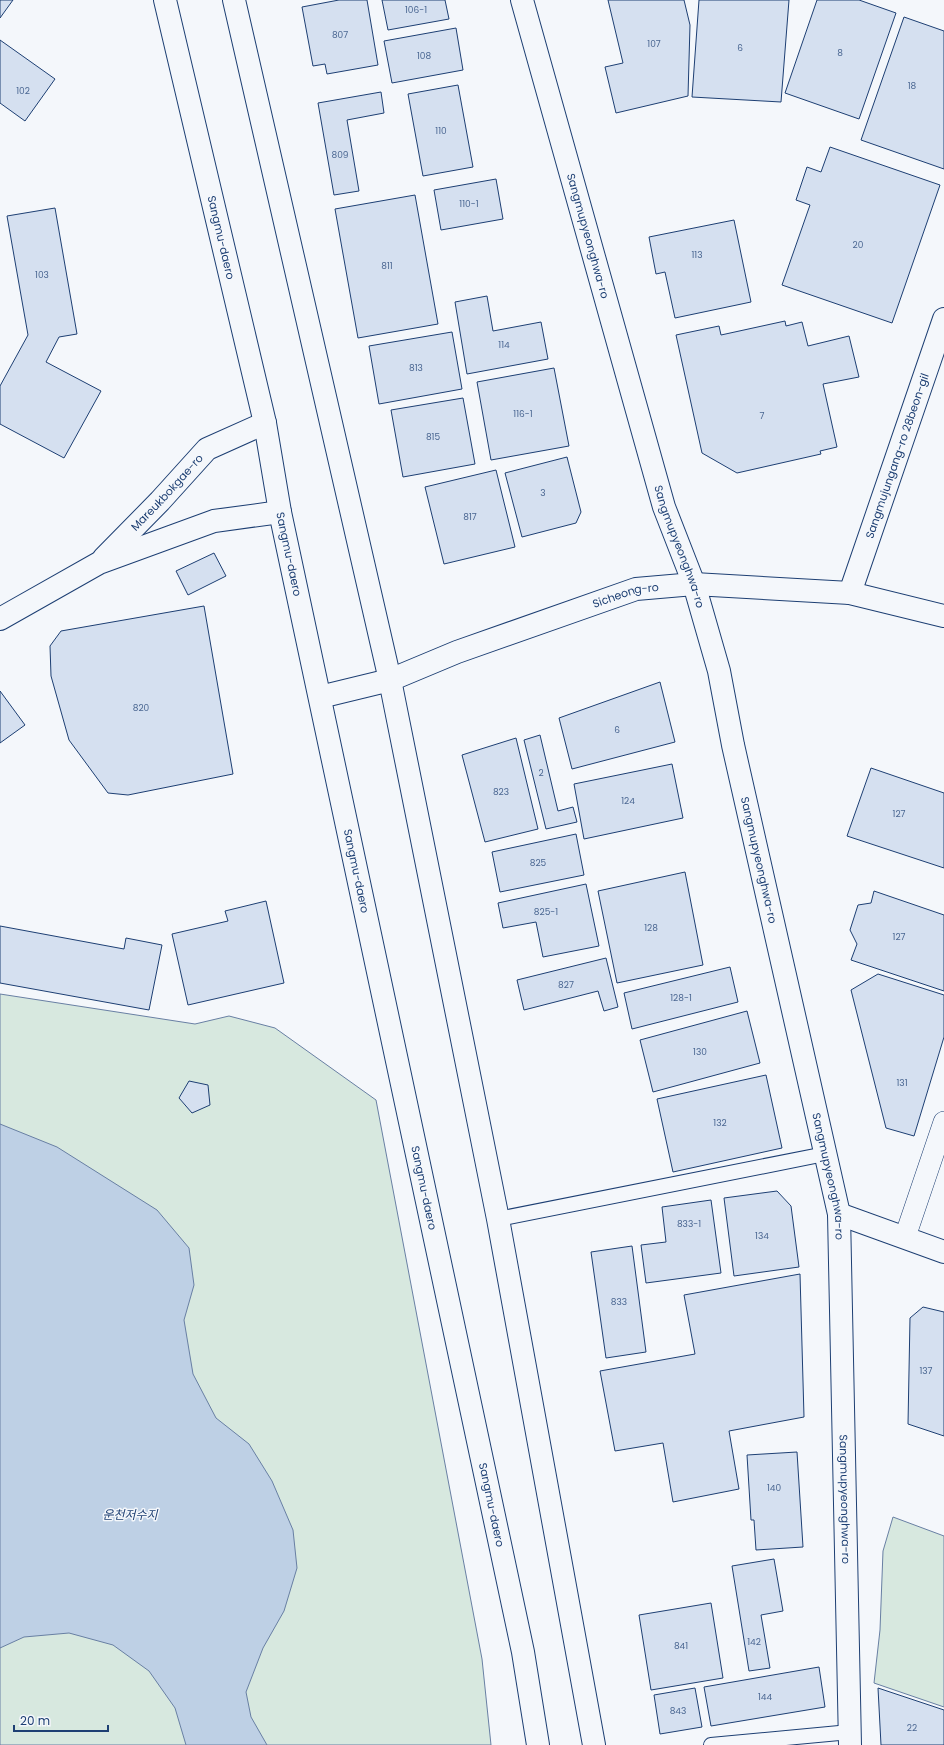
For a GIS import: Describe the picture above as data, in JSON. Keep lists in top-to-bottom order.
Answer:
{
  "streets": {
    "main road": [
      "Sangmupyeonghwa-ro",
      "Sangmu-daero",
      "Sangmujungang-ro 28beon-gil",
      "Mareukbokgae-ro",
      "Sicheong-ro"
    ]
  },
  "crossings": [
    ["Sangmupyeonghwa-ro", "Sicheong-ro"],
    ["Sangmu-daero", "Mareukbokgae-ro"],
    ["Sangmu-daero", "Sicheong-ro"],
    ["Sangmujungang-ro 28beon-gil", "Sicheong-ro"]
  ],
  "water": ["운천저수지"],
  "house_numbers": [
    "106-1",
    "807",
    "107",
    "6",
    "8",
    "108",
    "18",
    "102",
    "110",
    "809",
    "110-1",
    "20",
    "113",
    "811",
    "103",
    "114",
    "813",
    "116-1",
    "7",
    "815",
    "3",
    "817",
    "820",
    "6",
    "2",
    "823",
    "124",
    "127",
    "825",
    "825-1",
    "128",
    "127",
    "827",
    "128-1",
    "130",
    "131",
    "132",
    "833-1",
    "134",
    "833",
    "137",
    "140",
    "142",
    "841",
    "144",
    "843",
    "22"
  ],
  "scale_bar": "20 m"
}
